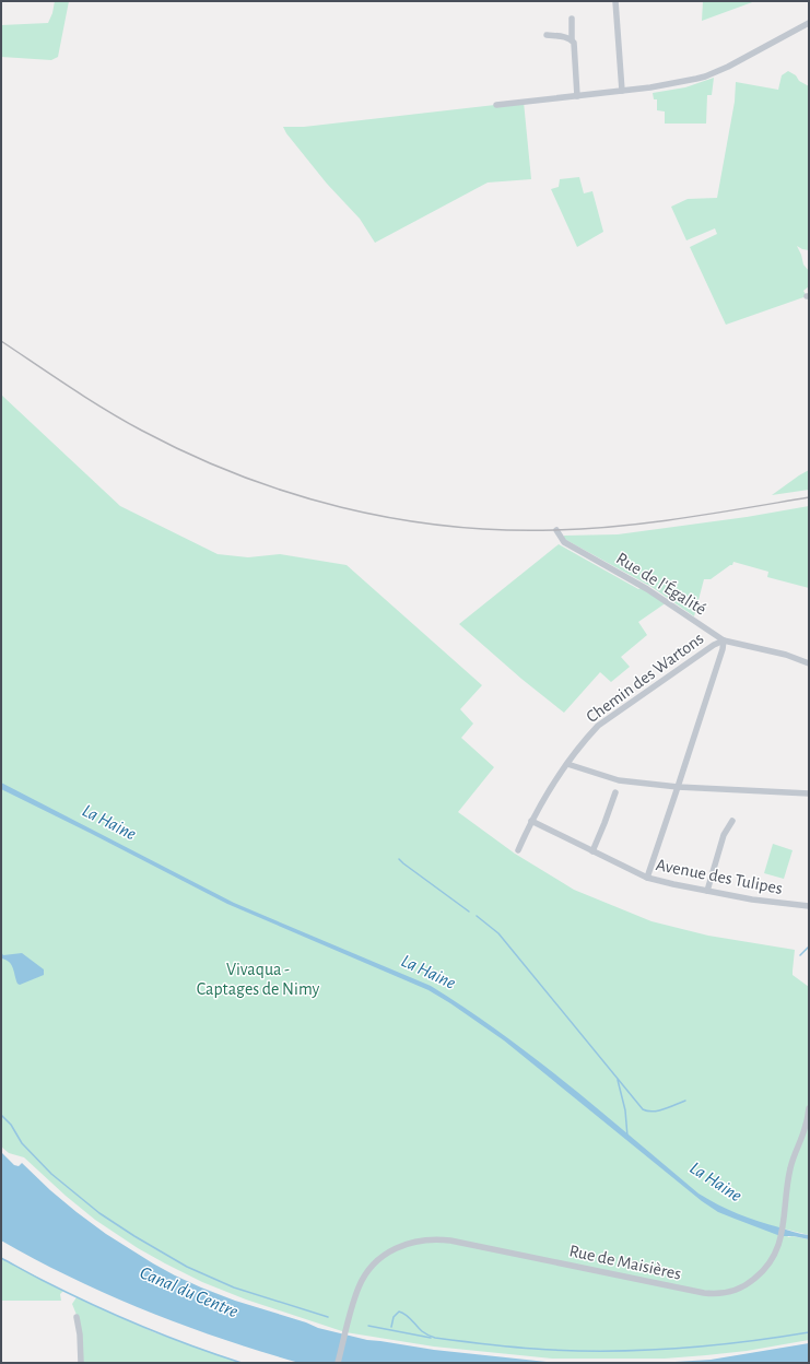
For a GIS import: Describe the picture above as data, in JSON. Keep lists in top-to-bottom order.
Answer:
{
  "streets": {
    "street": [
      "Rue de l'Égalité",
      "Chemin des Wartons",
      "Avenue des Tulipes",
      "Rue de Maisières"
    ]
  },
  "crossings": [
    ["Rue de l'Égalité", "Chemin des Wartons"],
    ["Chemin des Wartons", "Avenue des Tulipes"]
  ],
  "water": ["La Haine", "Canal du Centre"],
  "parks": ["Vivaqua - Captages de Nimy"]
}
